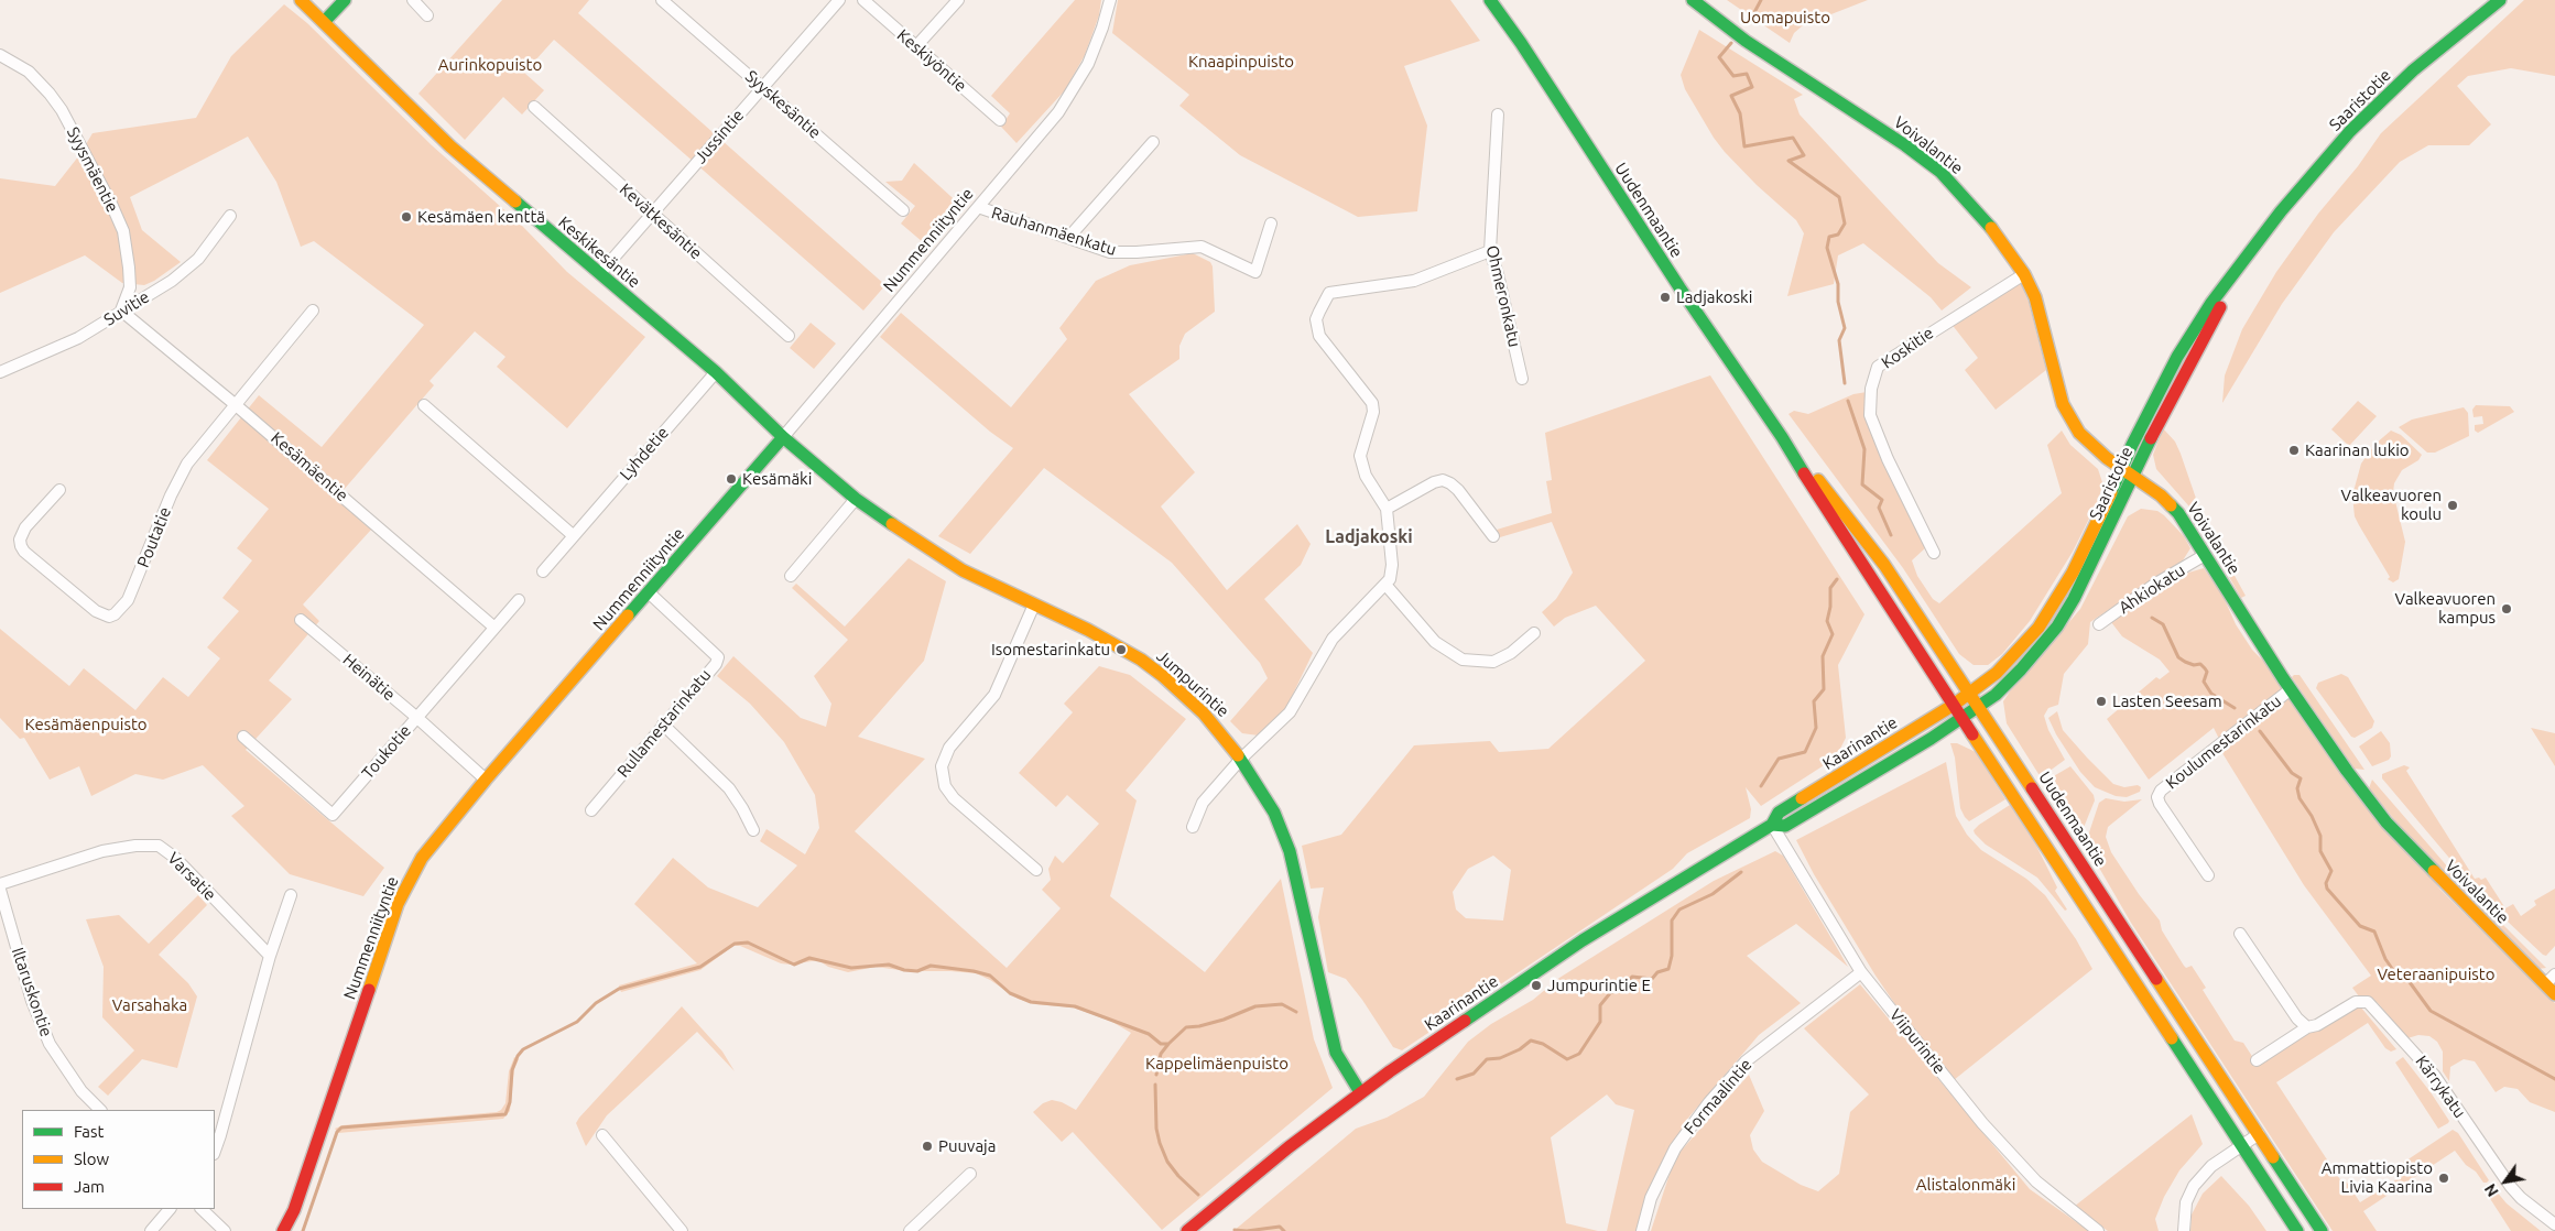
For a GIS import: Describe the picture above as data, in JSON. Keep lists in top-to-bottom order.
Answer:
{
  "streets": {
    "main road": [
      "Saaristotie",
      "Voivalantie",
      "Uudenmaantie",
      "Nummenniityntie",
      "Keskikesäntie",
      "Jumpurintie",
      "Kaarinantie"
    ],
    "street": [
      "Keskiyöntie",
      "Syyskesäntie",
      "Jussintie",
      "Syysmäentie",
      "Kevätkesäntie",
      "Rauhanmäenkatu",
      "Ohmeronkatu",
      "Suvitie",
      "Koskitie",
      "Lyhdetie",
      "Kesämäentie",
      "Poutatie",
      "Ahkiokatu",
      "Heinätie",
      "Rullamestarinkatu",
      "Koulumestarinkatu",
      "Toukotie",
      "Varsatie",
      "Iltaruskontie",
      "Viipurintie",
      "Kärrykatu",
      "Formaalintie"
    ]
  },
  "crossings": [
    ["Saaristotie", "Voivalantie"],
    ["Saaristotie", "Uudenmaantie"],
    ["Saaristotie", "Kaarinantie"],
    ["Syyskesäntie", "Jussintie"],
    ["Jussintie", "Kevätkesäntie"],
    ["Jussintie", "Keskikesäntie"],
    ["Voivalantie", "Koskitie"],
    ["Voivalantie", "Ahkiokatu"],
    ["Voivalantie", "Koulumestarinkatu"],
    ["Syysmäentie", "Suvitie"],
    ["Syysmäentie", "Kesämäentie"],
    ["Uudenmaantie", "Kaarinantie"],
    ["Rauhanmäenkatu", "Nummenniityntie"],
    ["Nummenniityntie", "Keskikesäntie"],
    ["Nummenniityntie", "Heinätie"],
    ["Nummenniityntie", "Jumpurintie"],
    ["Nummenniityntie", "Rullamestarinkatu"],
    ["Keskikesäntie", "Lyhdetie"],
    ["Keskikesäntie", "Jumpurintie"],
    ["Suvitie", "Kesämäentie"],
    ["Kesämäentie", "Poutatie"],
    ["Kesämäentie", "Toukotie"],
    ["Heinätie", "Toukotie"],
    ["Jumpurintie", "Kaarinantie"],
    ["Kaarinantie", "Viipurintie"],
    ["Viipurintie", "Formaalintie"]
  ],
  "districts": ["Ladjakoski"],
  "parks": [
    "Uomapuisto",
    "Knaapinpuisto",
    "Aurinkopuisto",
    "Kesämäenpuisto",
    "Veteraanipuisto",
    "Varsahaka",
    "Kappelimäenpuisto",
    "Alistalonmäki"
  ],
  "places": [
    "Kesämäen kenttä",
    "Ladjakoski",
    "Kaarinan lukio",
    "Kesämäki",
    "Valkeavuoren koulu",
    "Valkeavuoren kampus",
    "Isomestarinkatu",
    "Lasten Seesam",
    "Jumpurintie E",
    "Puuvaja",
    "Ammattiopisto Livia Kaarina"
  ],
  "legend": ["Fast", "Slow", "Jam"],
  "north": "bottom left"
}
